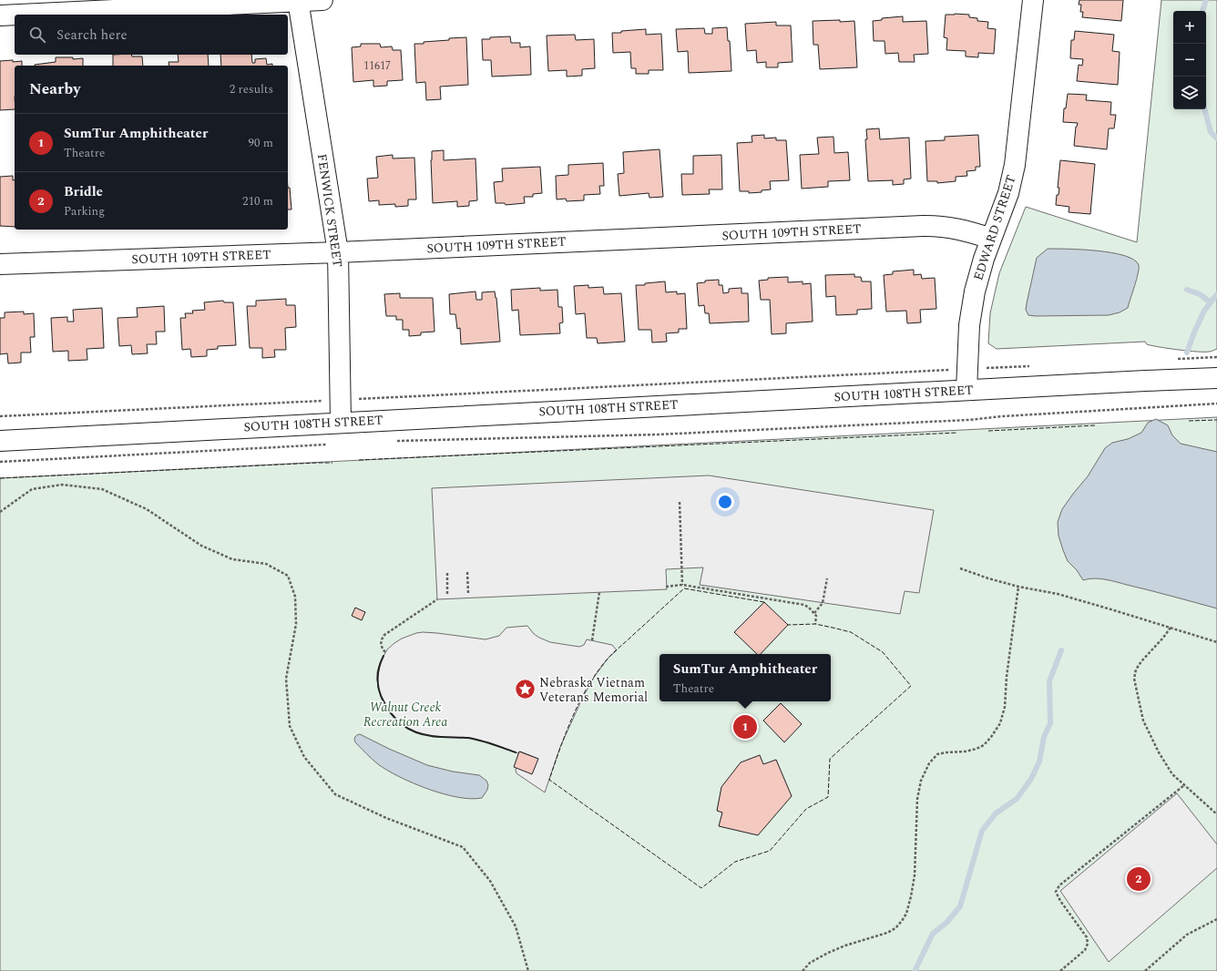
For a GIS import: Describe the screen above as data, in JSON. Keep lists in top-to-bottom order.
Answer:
{
  "streets": {
    "street": [
      "FENWICK STREET",
      "EDWARD STREET",
      "SOUTH 109TH STREET",
      "SOUTH 108TH STREET"
    ]
  },
  "crossings": [
    ["FENWICK STREET", "SOUTH 109TH STREET"],
    ["FENWICK STREET", "SOUTH 108TH STREET"],
    ["EDWARD STREET", "SOUTH 109TH STREET"],
    ["EDWARD STREET", "SOUTH 108TH STREET"]
  ],
  "parks": ["Walnut Creek Recreation Area"],
  "places": {
    "place": ["Nebraska Vietnam Veterans Memorial"]
  },
  "house_numbers": ["11617"],
  "page": {
    "map_buttons": ["+", "−"],
    "search": "Search here",
    "heading": ["Nearby", "2 results"],
    "list": [
      {
        "mark": "1",
        "name": "SumTur Amphitheater",
        "note": "Theatre",
        "value": "90 m"
      },
      {
        "mark": "2",
        "name": "Bridle",
        "note": "Parking",
        "value": "210 m"
      }
    ],
    "popup": ["SumTur Amphitheater", "Theatre"],
    "pins": ["1", "2"]
  }
}
